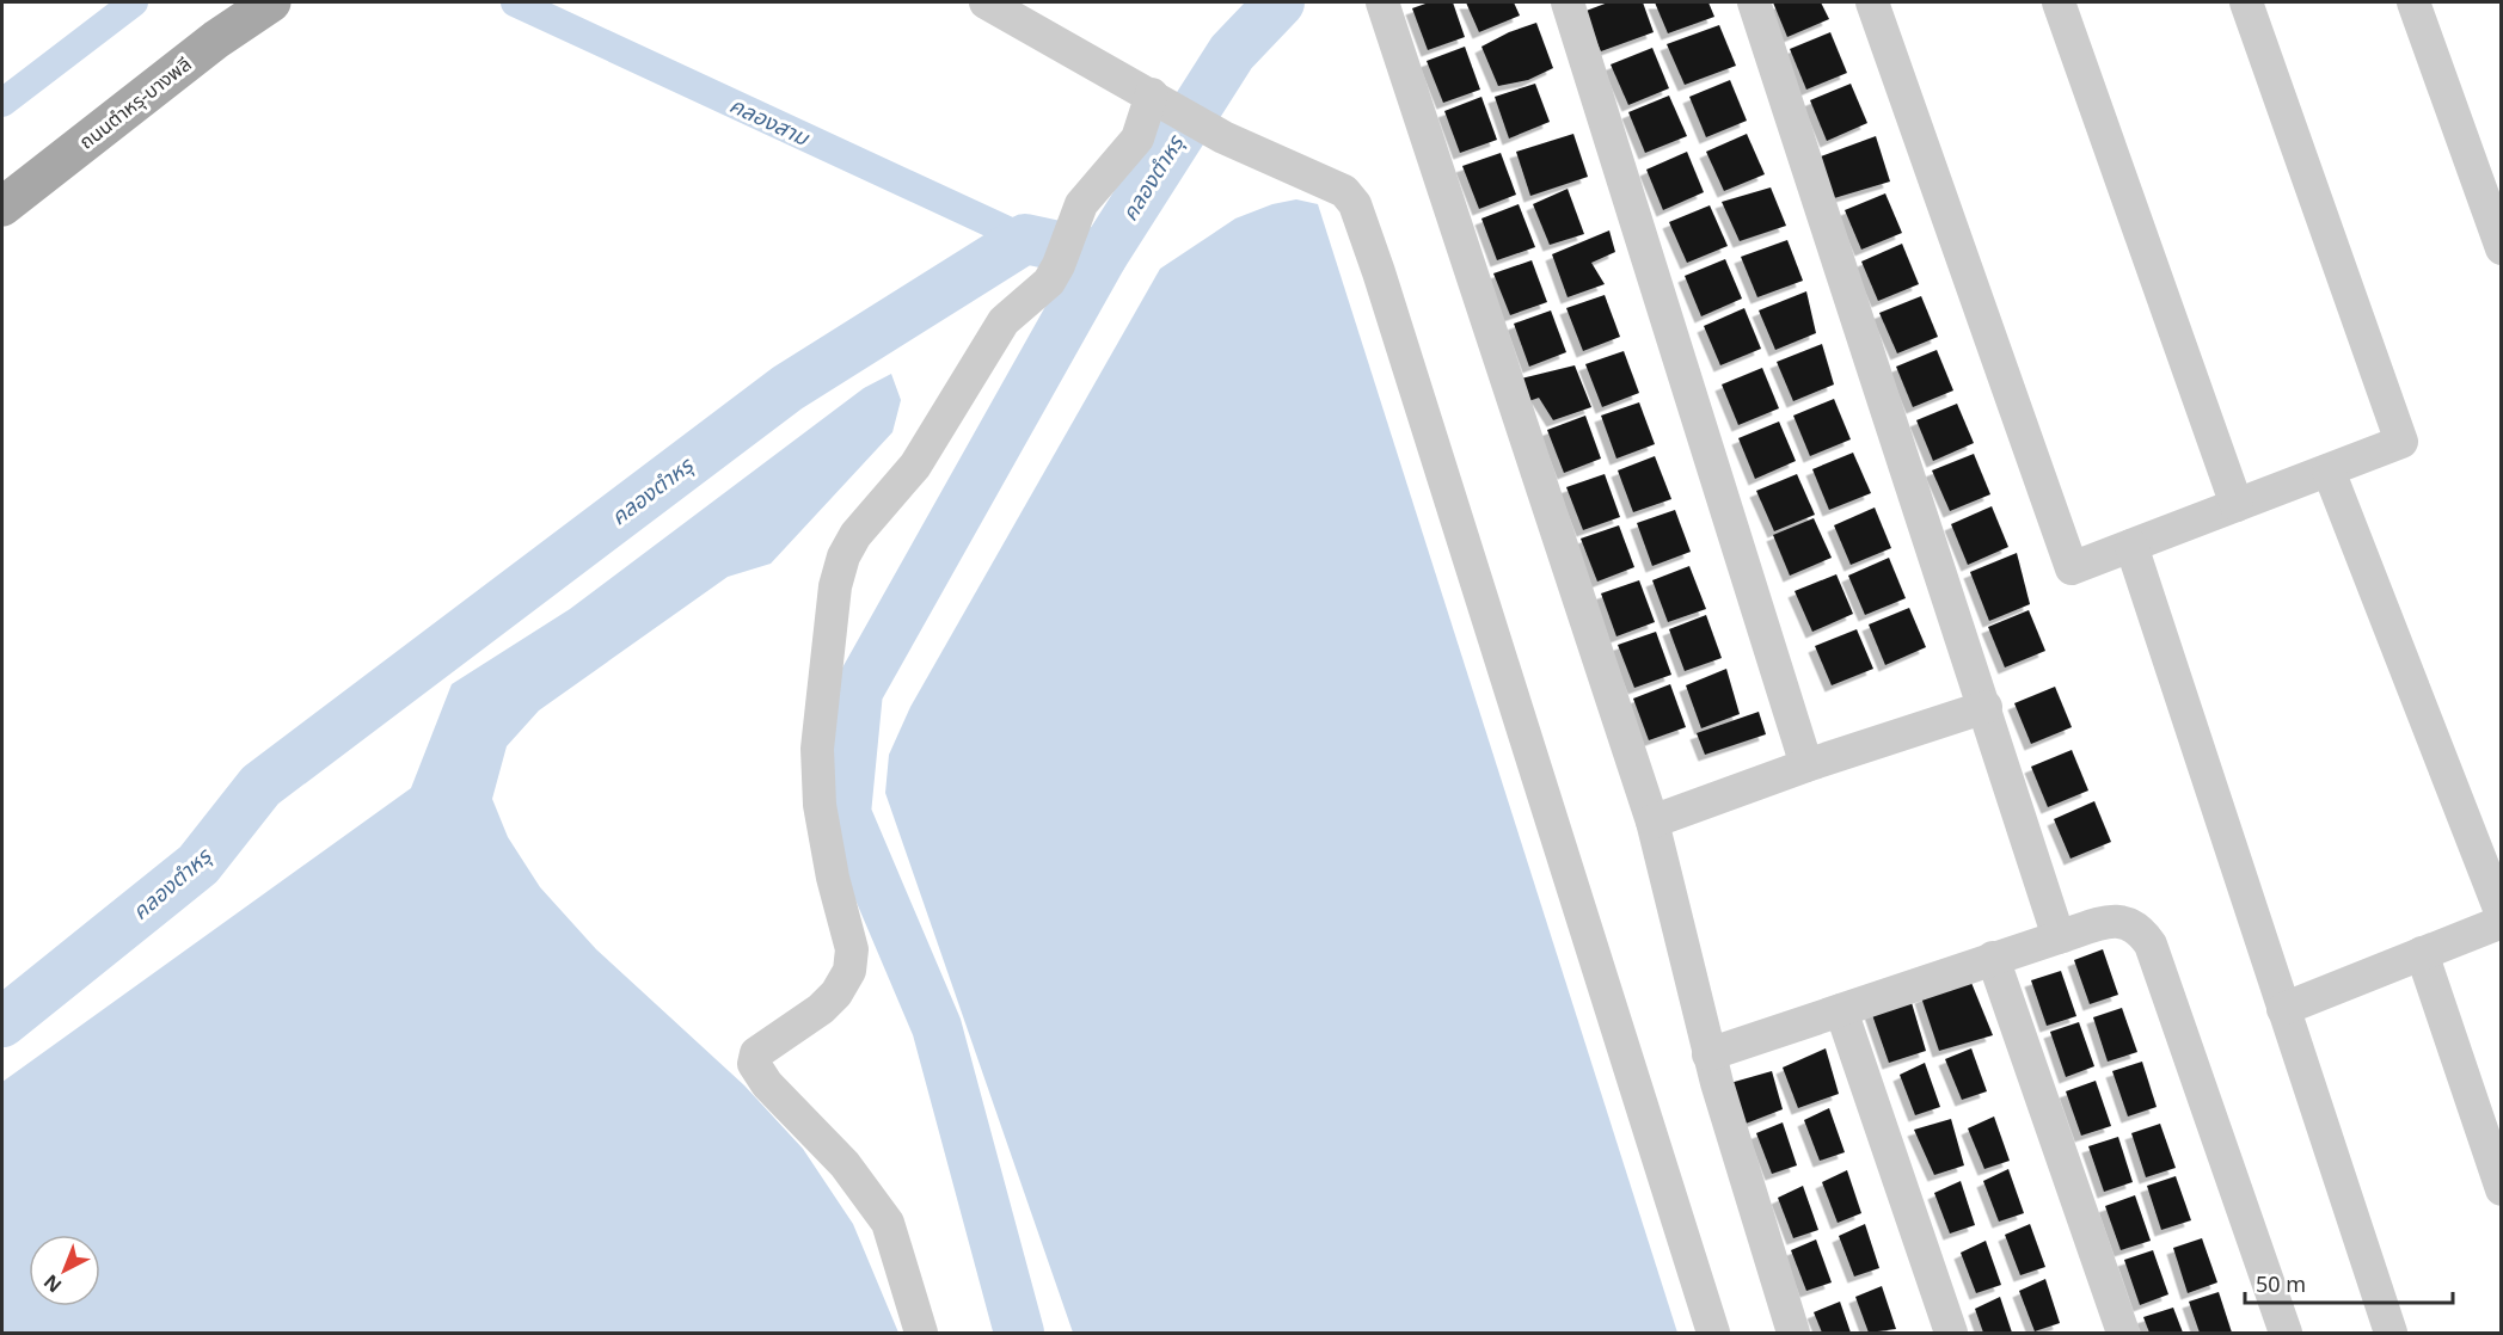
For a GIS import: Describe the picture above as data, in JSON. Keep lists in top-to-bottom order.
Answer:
{
  "streets": {
    "main road": ["ถนนตำหรุ-บางพลี"]
  },
  "water": ["คลองสาม", "คลองตำหรุ"],
  "scale_bar": "50 m",
  "north": "bottom left"
}
